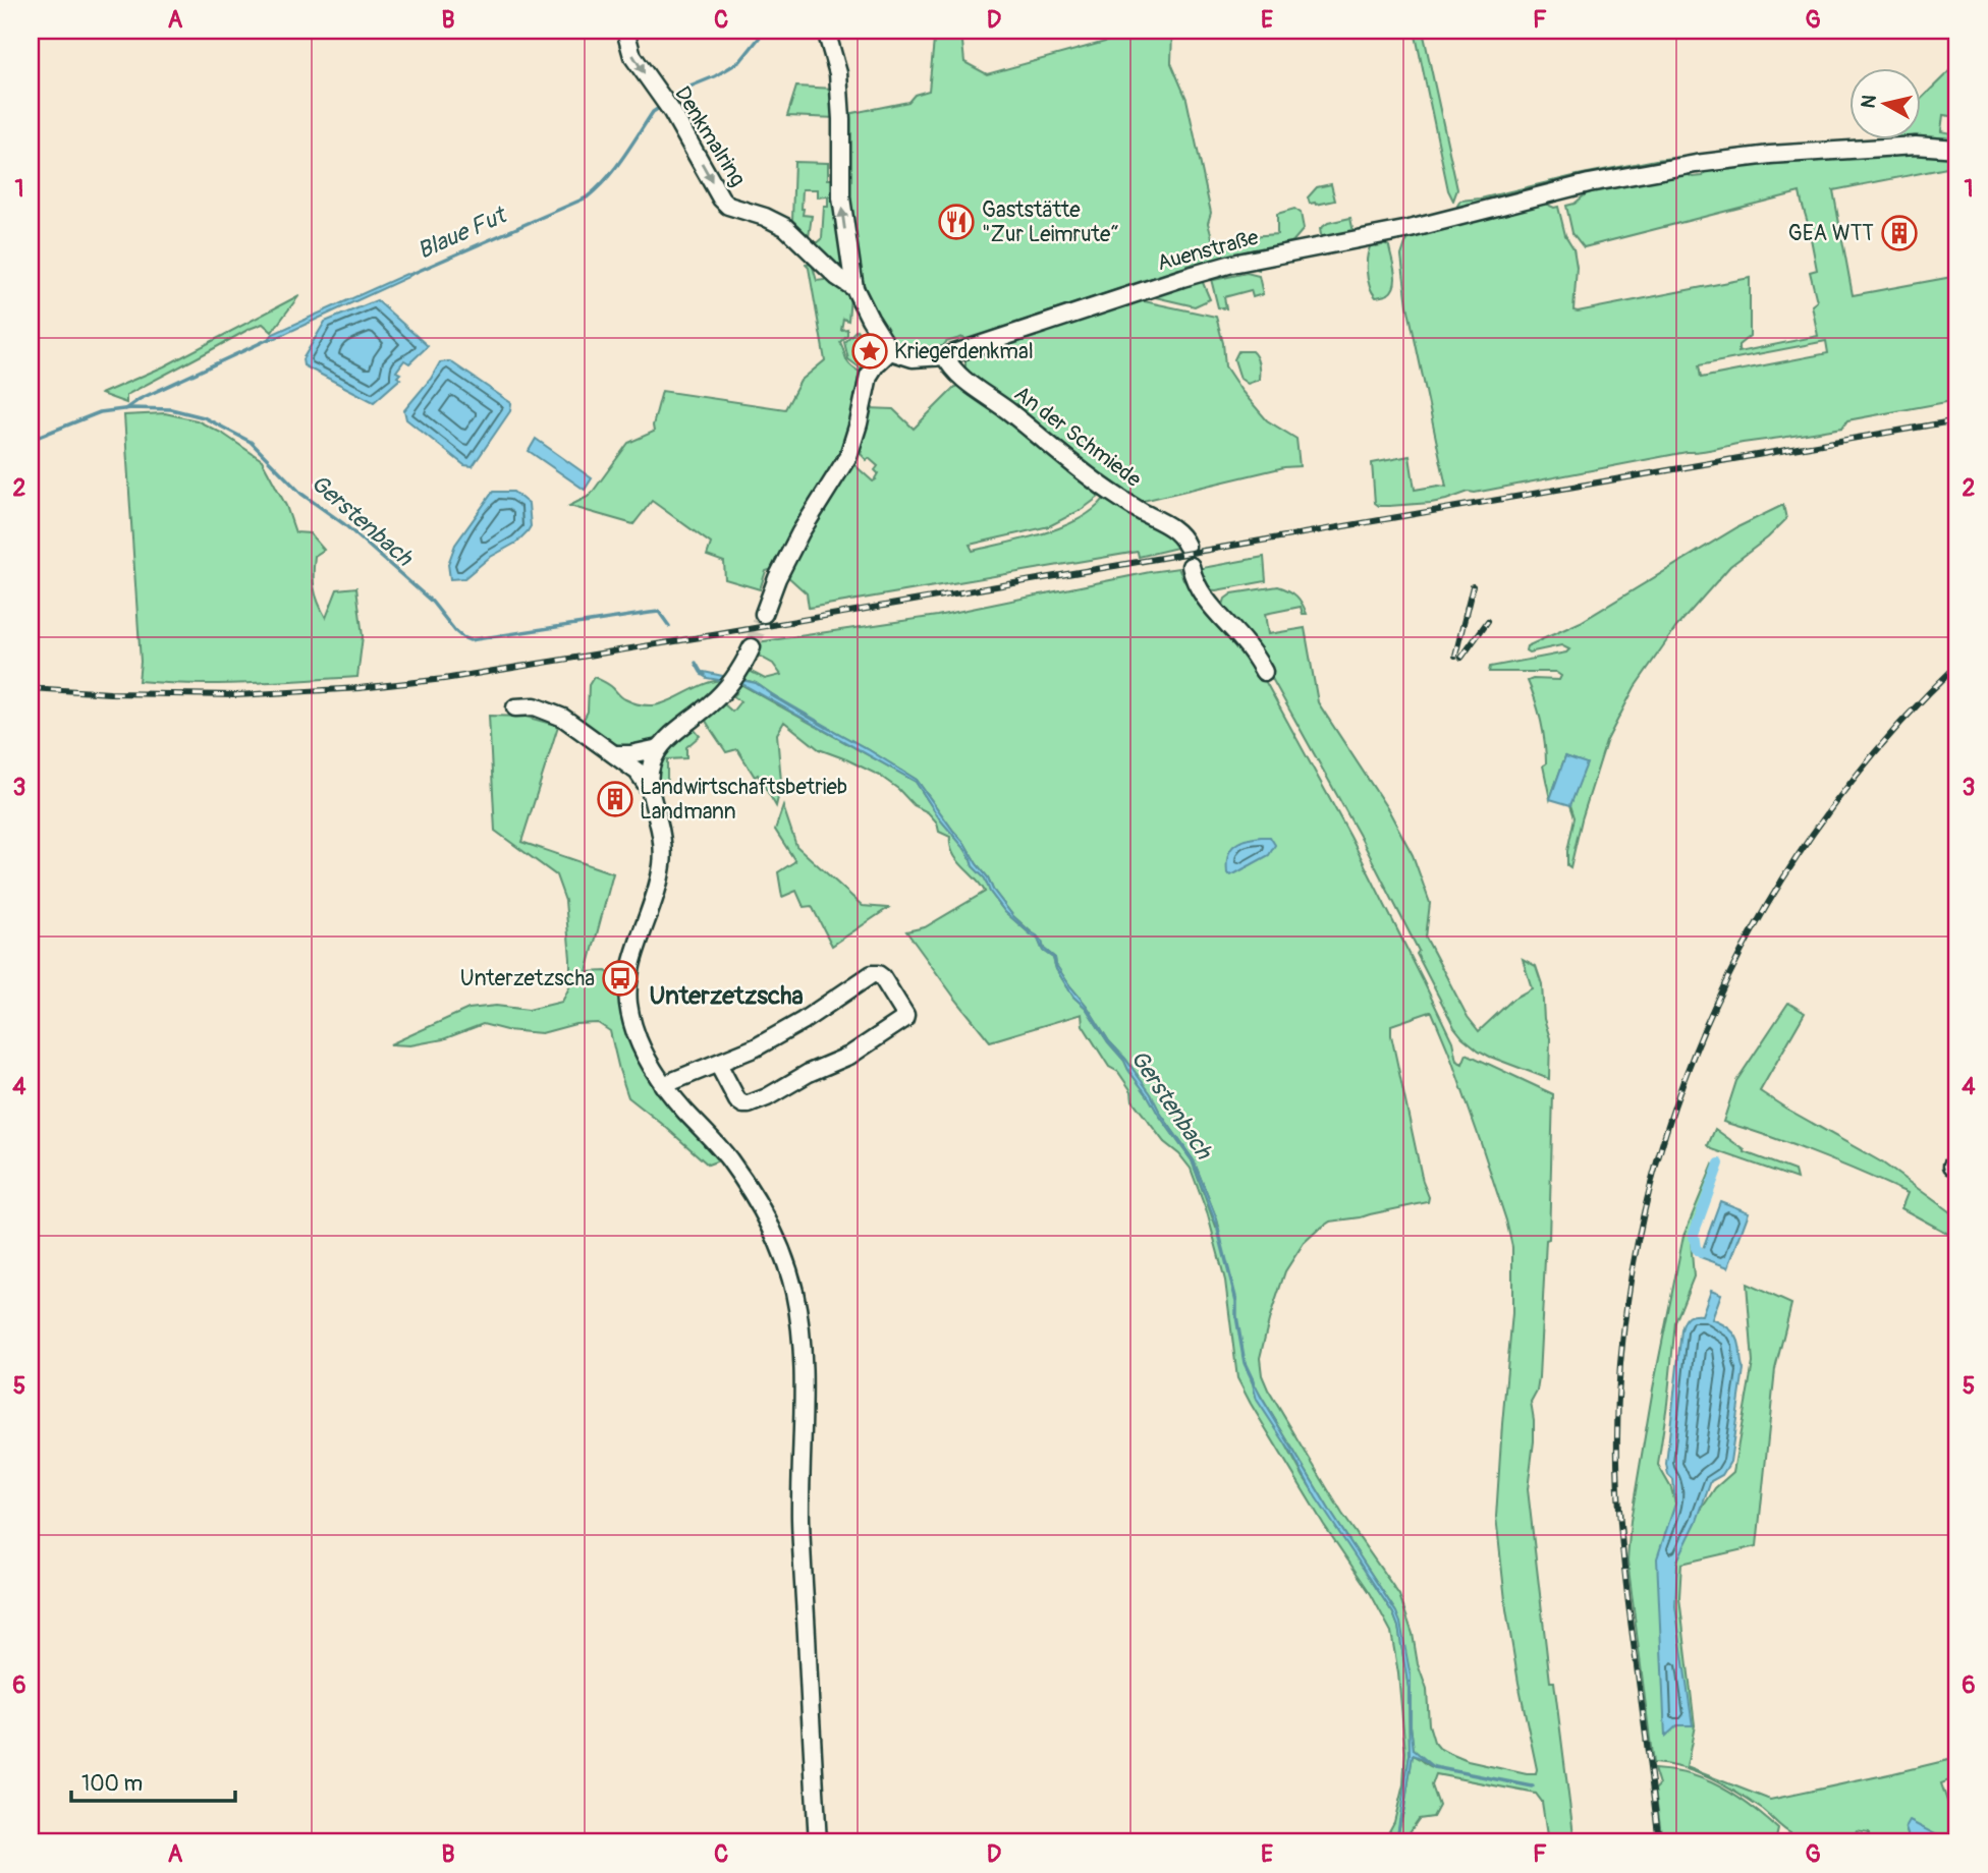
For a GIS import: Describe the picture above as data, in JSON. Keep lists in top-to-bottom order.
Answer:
{
  "streets": {
    "street": ["Denkmalring", "Auenstraße", "An der Schmiede"]
  },
  "crossings": [
    ["Denkmalring", "Auenstraße"],
    ["Auenstraße", "An der Schmiede"]
  ],
  "districts": ["Unterzetzscha"],
  "water": ["Blaue Fut", "Gerstenbach"],
  "places": {
    "restaurant": ["Gaststätte \"Zur Leimrute“"],
    "building": ["GEA WTT", "Landwirtschaftsbetrieb Landmann"],
    "place": ["Kriegerdenkmal"],
    "bus stop": ["Unterzetzscha"]
  },
  "scale_bar": "100 m",
  "north": "left",
  "grid": {
    "columns": [
      "A",
      "B",
      "C",
      "D",
      "E",
      "F",
      "G"
    ],
    "rows": [
      "1",
      "2",
      "3",
      "4",
      "5",
      "6"
    ]
  }
}
